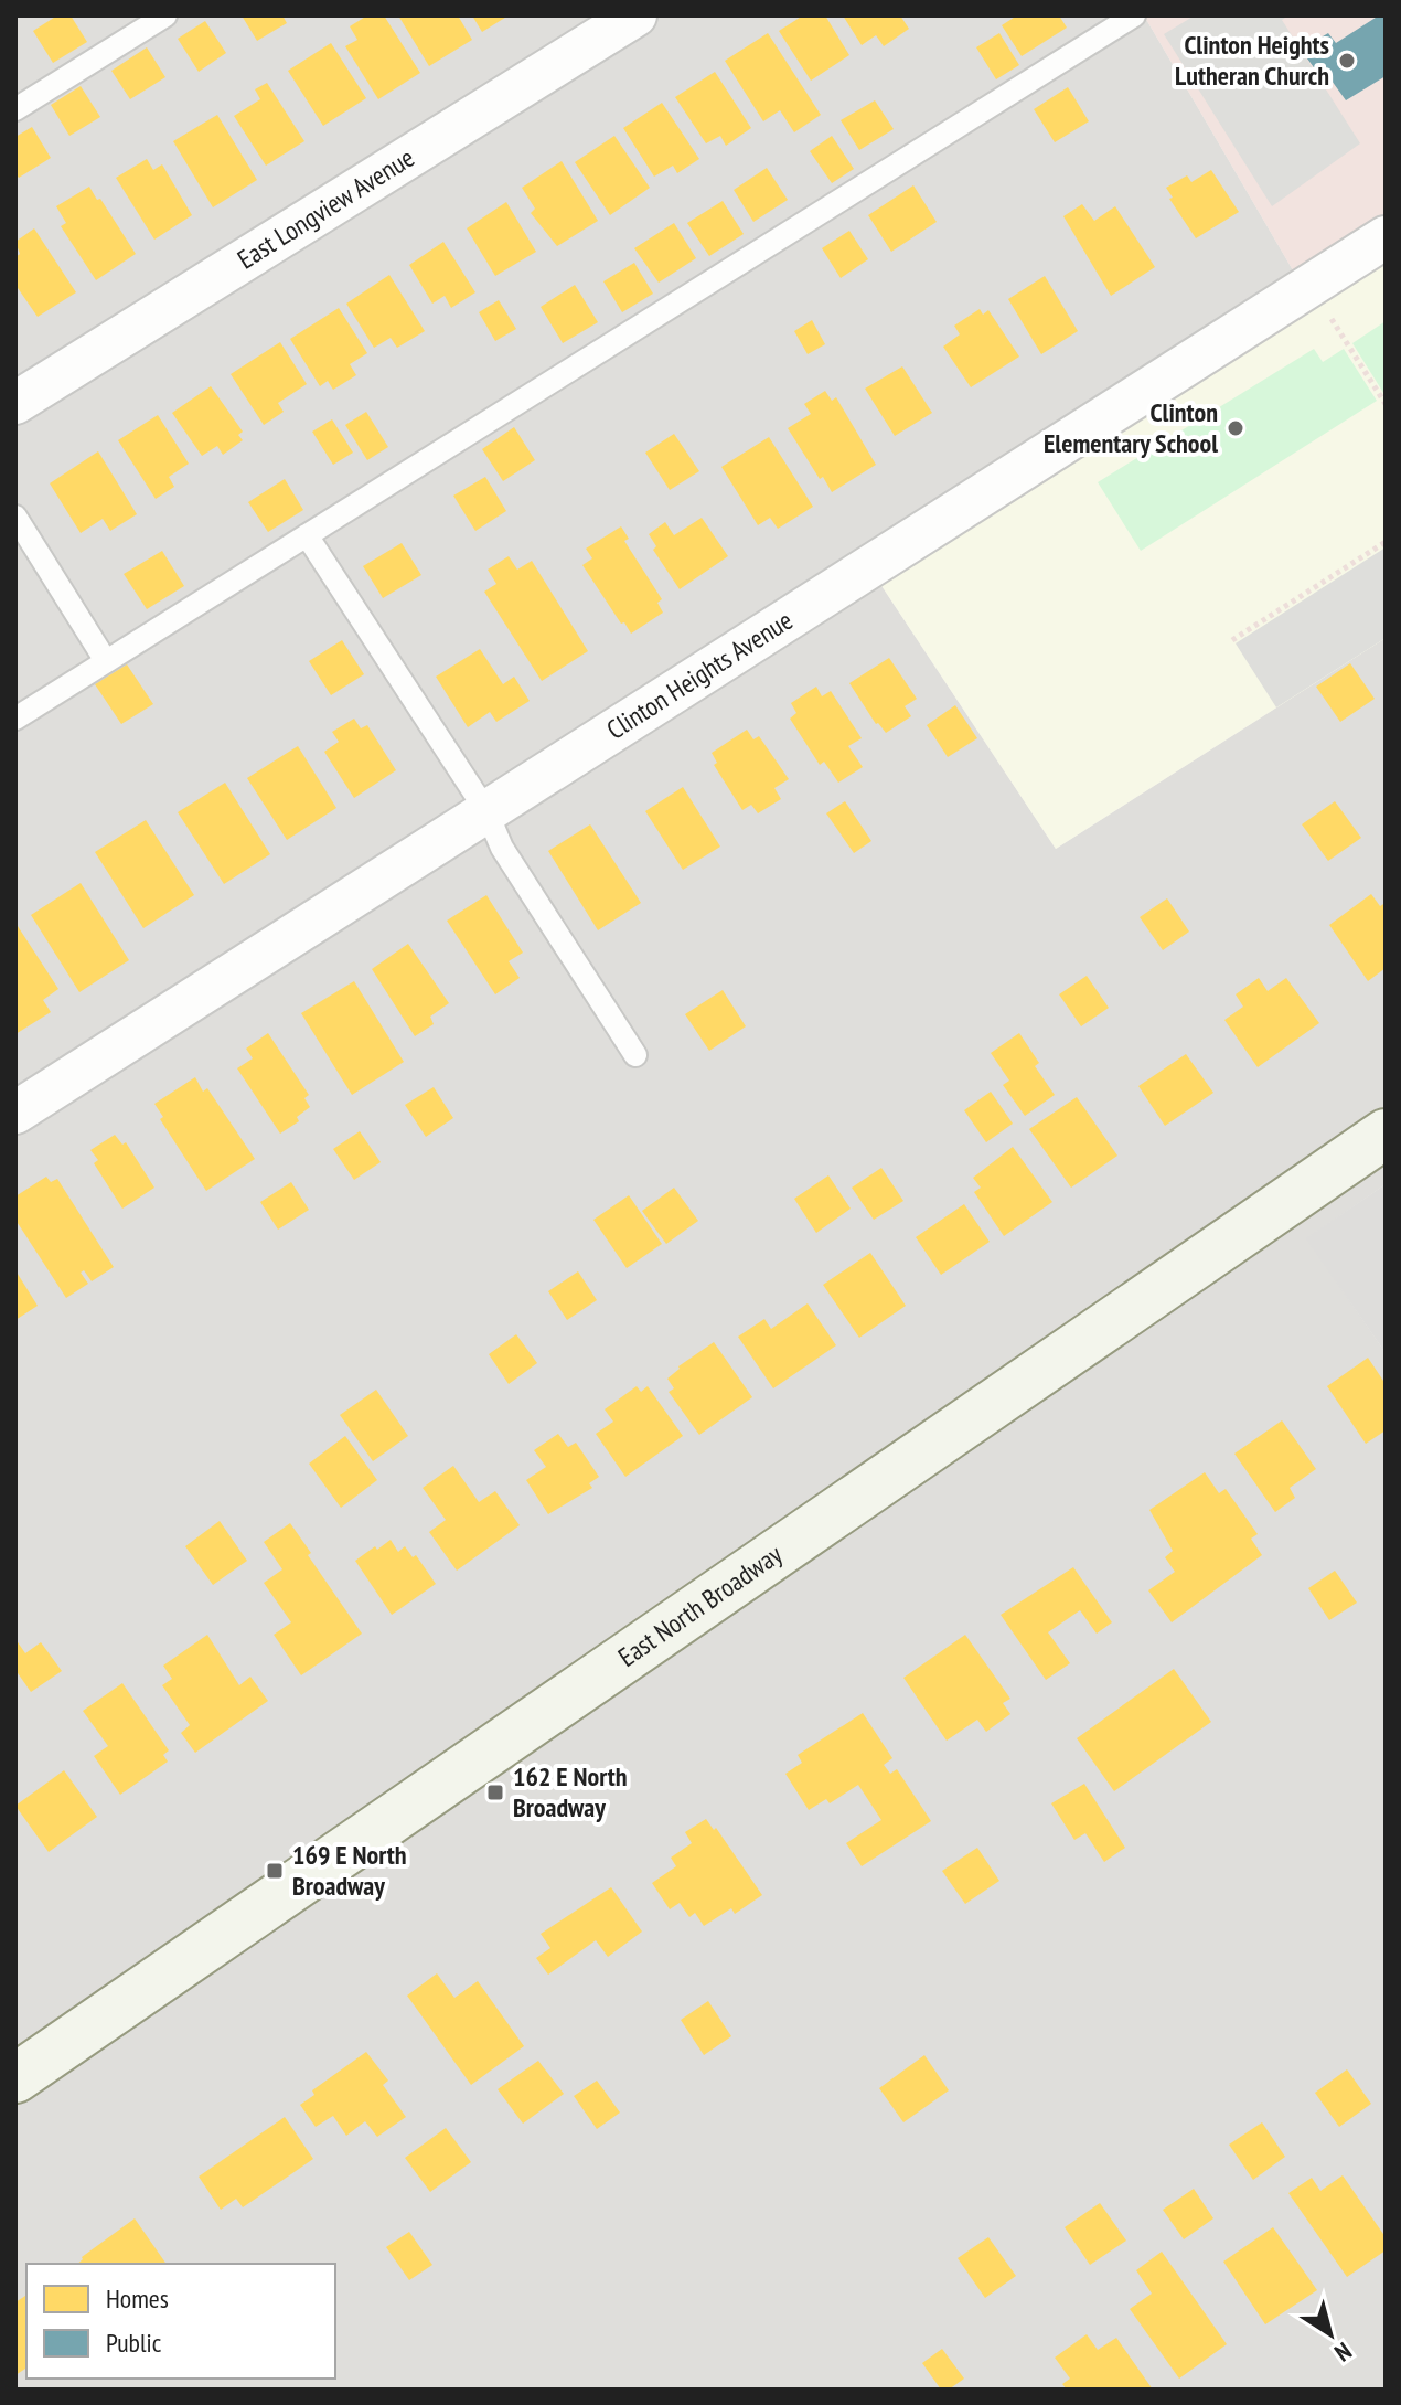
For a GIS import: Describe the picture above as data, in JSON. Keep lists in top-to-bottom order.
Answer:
{
  "streets": {
    "main road": ["East North Broadway"],
    "street": ["East Longview Avenue", "Clinton Heights Avenue"]
  },
  "places": {
    "other": ["Clinton Heights Lutheran Church", "Clinton Elementary School"],
    "transit": ["162 E North Broadway", "169 E North Broadway"]
  },
  "legend": ["Homes", "Public"],
  "north": "bottom right"
}
